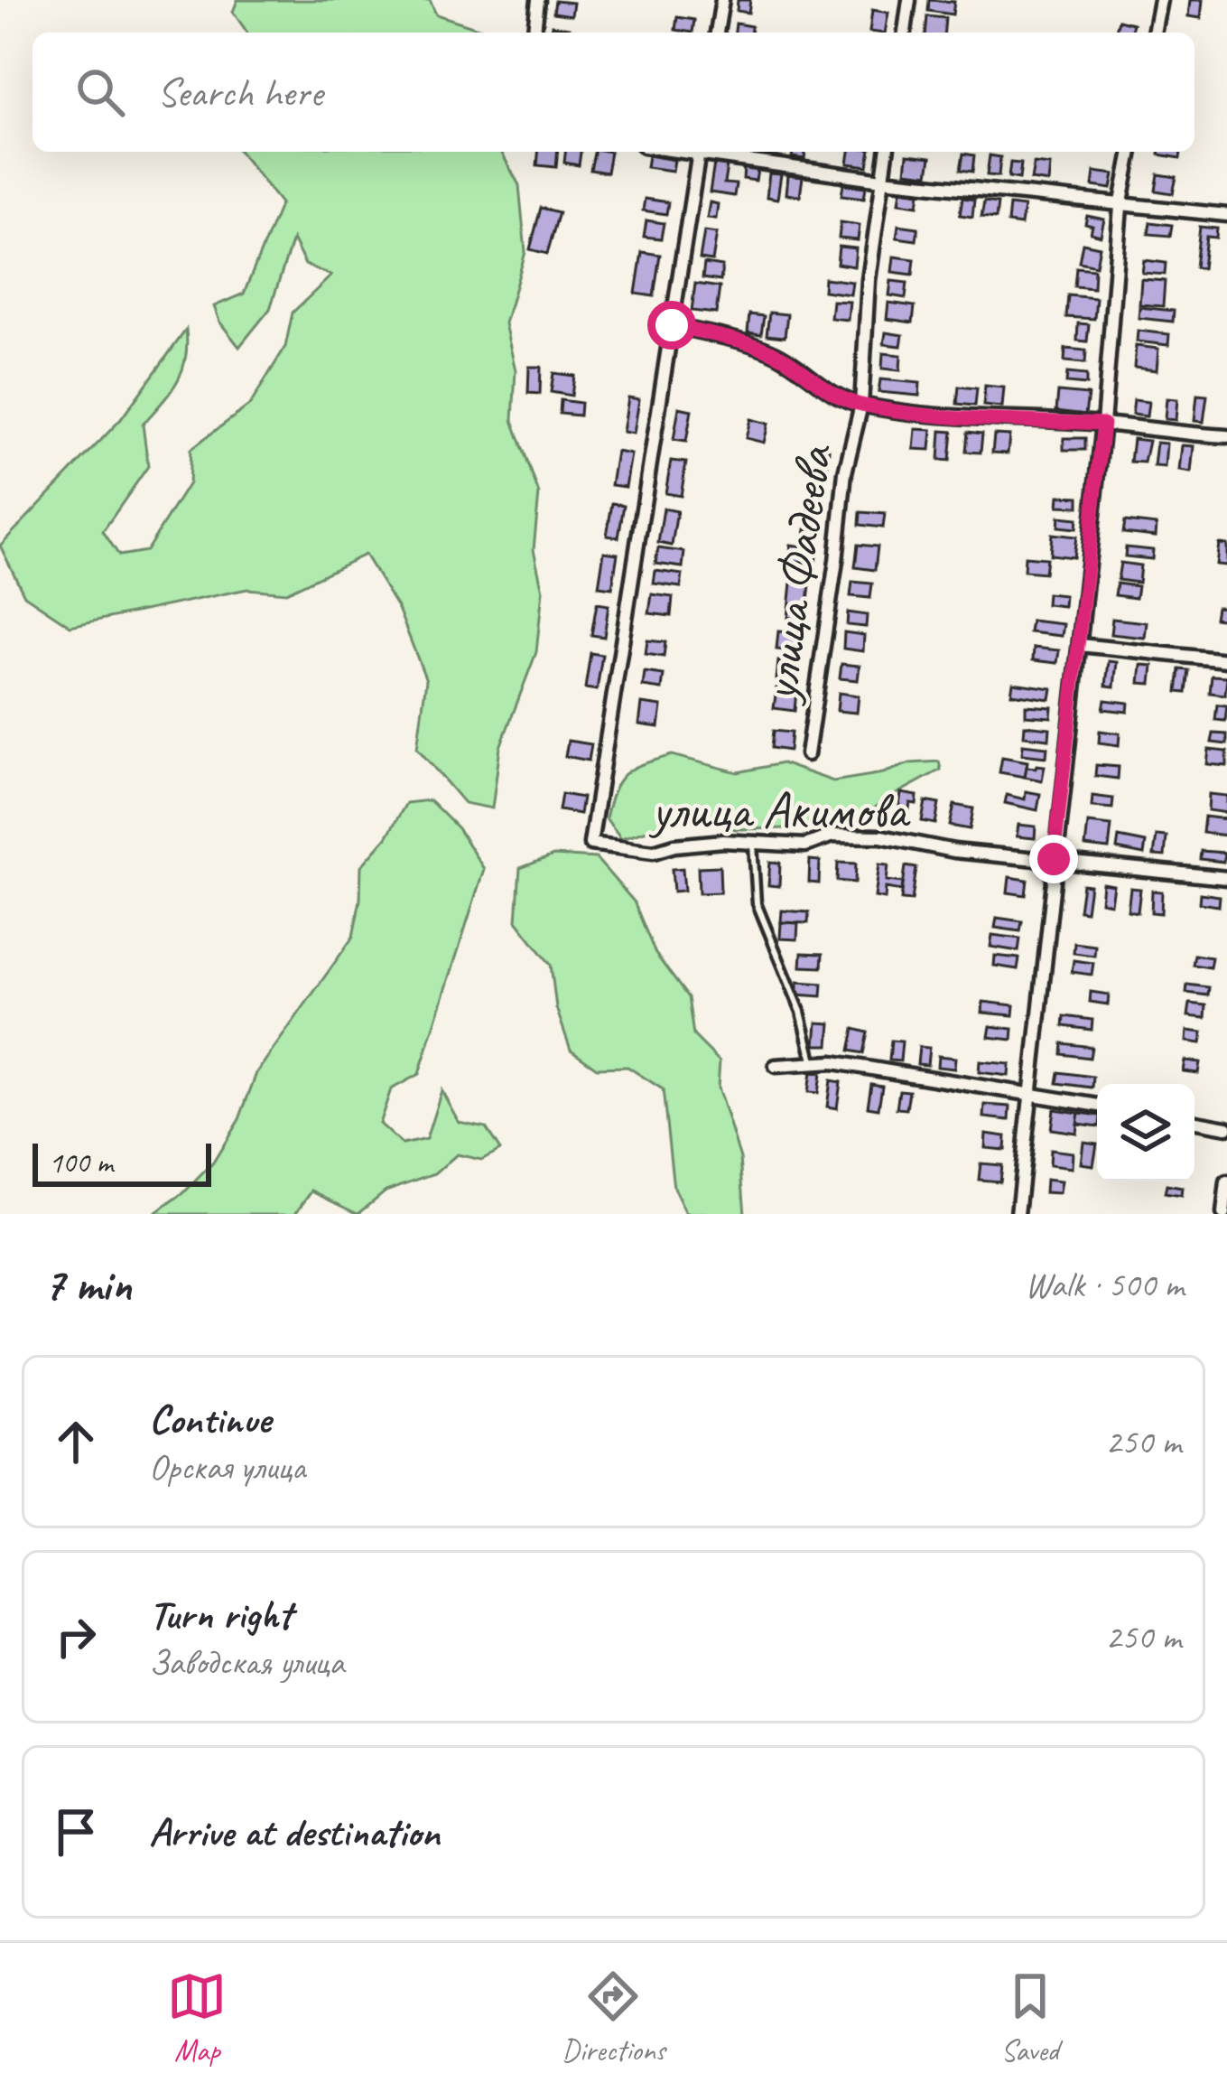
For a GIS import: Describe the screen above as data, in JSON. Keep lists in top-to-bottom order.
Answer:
{
  "streets": {
    "street": ["улица Фадеева", "улица Акимова"]
  },
  "scale_bar": "100 m",
  "page": {
    "search": "Search here",
    "scale": "100 m",
    "heading": ["7 min", "Walk · 500 m"],
    "list": [
      ["Continue", "Орская улица", "250 m"],
      ["Turn right", "Заводская улица", "250 m"],
      "Arrive at destination"
    ],
    "nav": ["Map", "Directions", "Saved"]
  }
}
